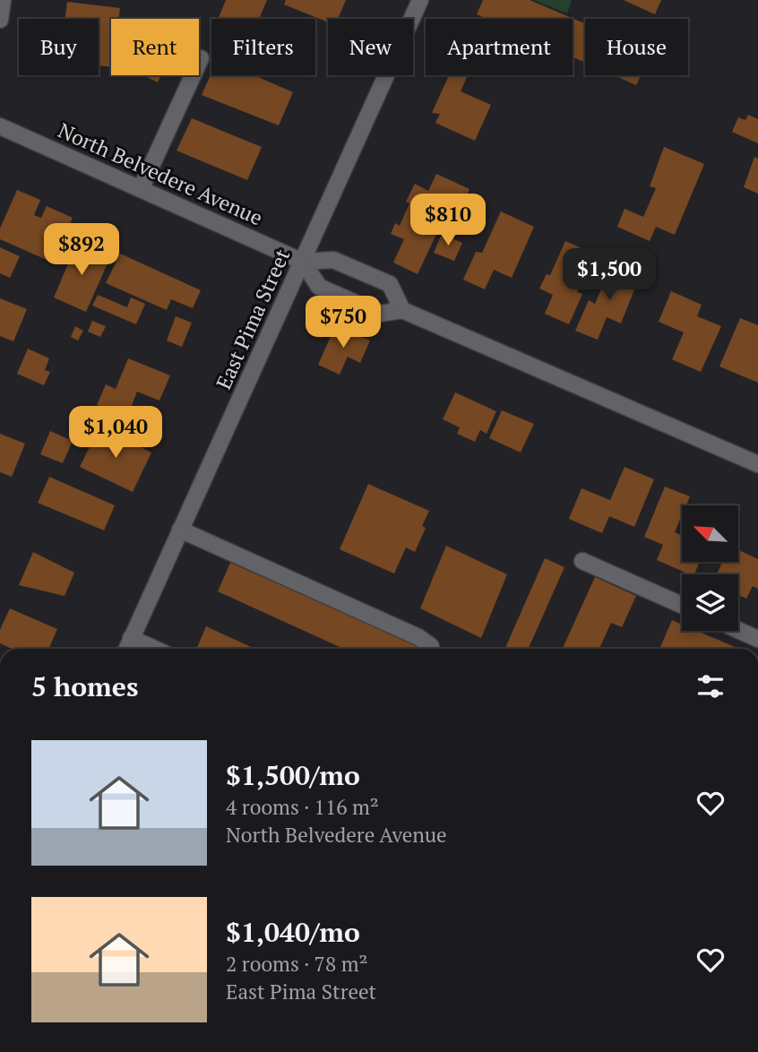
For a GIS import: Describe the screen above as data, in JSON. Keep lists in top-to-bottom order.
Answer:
{
  "streets": {
    "street": ["North Belvedere Avenue", "East Pima Street"]
  },
  "crossings": [
    ["North Belvedere Avenue", "East Pima Street"]
  ],
  "north": "top left",
  "page": {
    "chip": [
      "Buy",
      "Rent",
      "Filters",
      "New",
      "Apartment",
      "House"
    ],
    "price": [
      "$810",
      "$892",
      "$1,500",
      "$750",
      "$1,040"
    ],
    "heading": "5 homes",
    "list": [
      {
        "name": "$1,500/mo",
        "note": "4 rooms · 116 m² · North Belvedere Avenue"
      },
      {
        "name": "$1,040/mo",
        "note": "2 rooms · 78 m² · East Pima Street"
      }
    ]
  }
}
